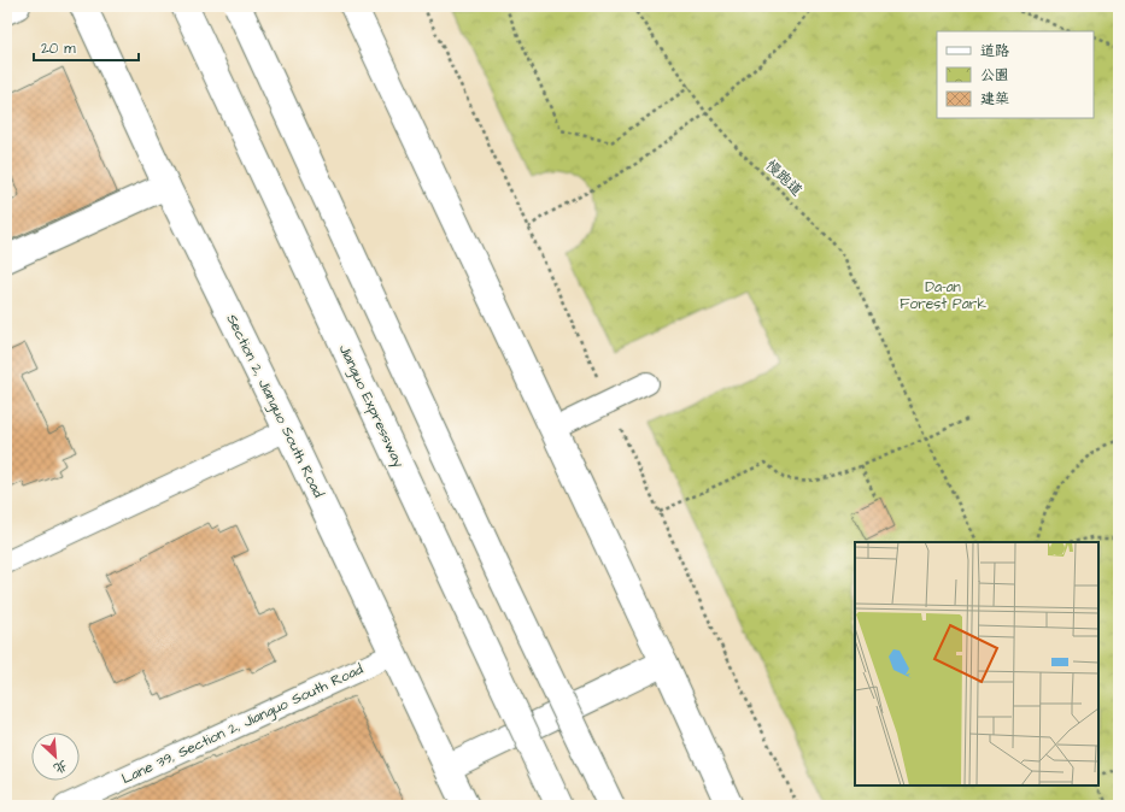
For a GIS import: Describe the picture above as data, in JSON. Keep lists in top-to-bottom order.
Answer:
{
  "streets": {
    "main road": ["Section 2, Jianguo South Road", "Jianguo Expressway"],
    "lane": ["Lane 39, Section 2, Jianguo South Road"],
    "path": ["慢跑道"]
  },
  "crossings": [
    ["Section 2, Jianguo South Road", "Lane 39, Section 2, Jianguo South Road"]
  ],
  "parks": ["Da-an Forest Park"],
  "legend": ["道路", "公園", "建築"],
  "scale_bar": "20 m",
  "north": "bottom right"
}
